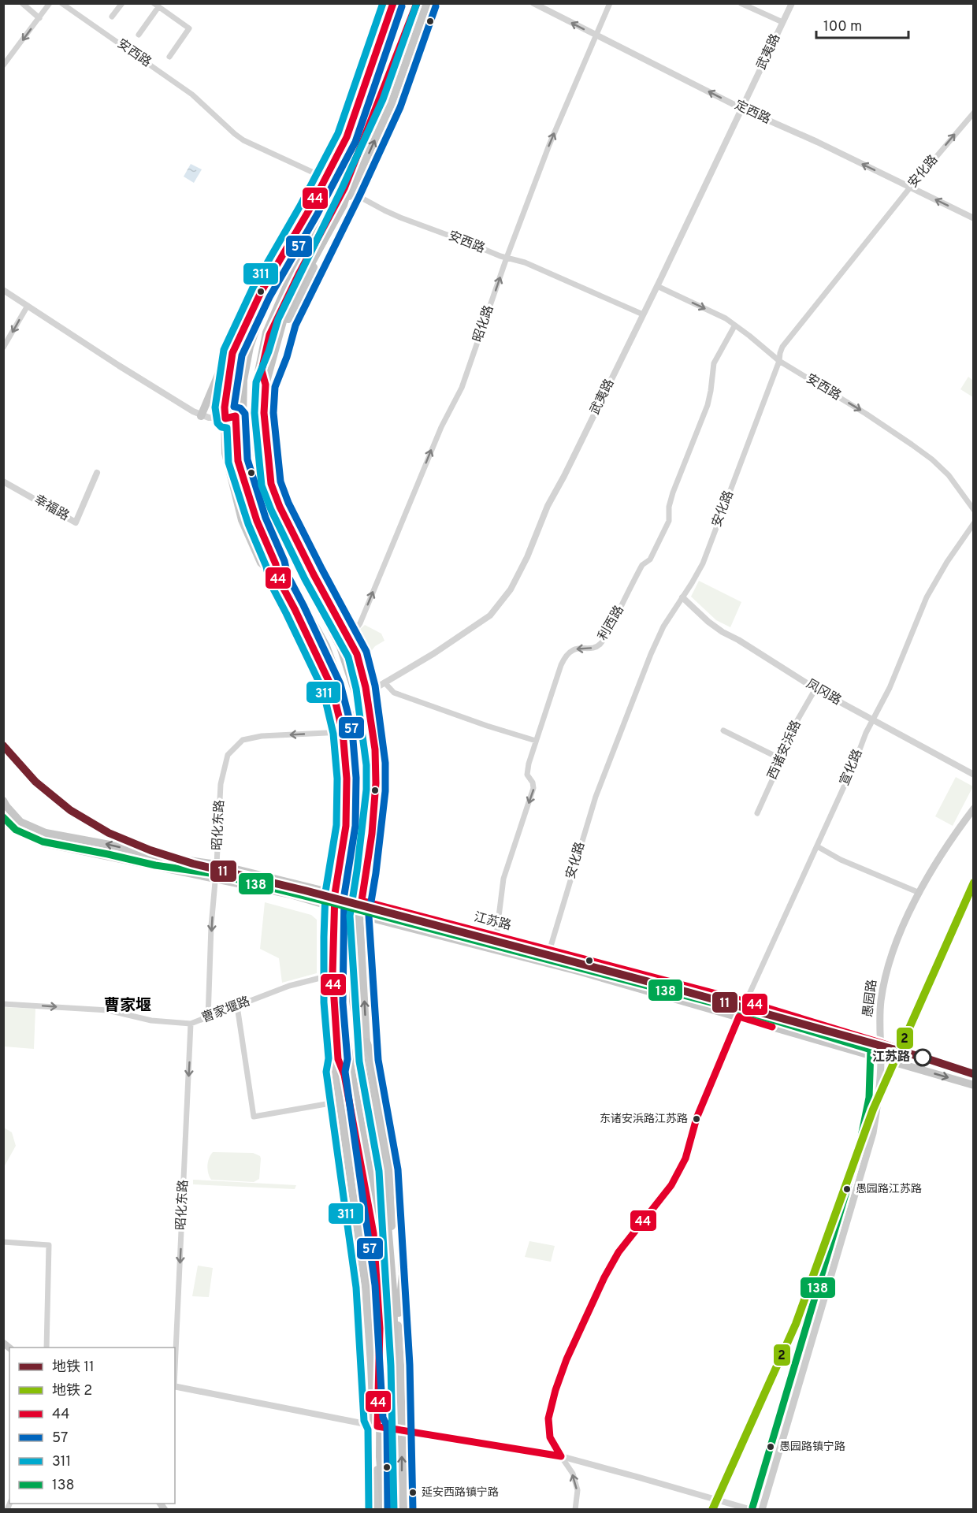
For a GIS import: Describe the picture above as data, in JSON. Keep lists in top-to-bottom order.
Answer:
{
  "streets": {
    "main road": ["江苏路", "愚园路"],
    "street": [
      "武夷路",
      "安西路",
      "定西路",
      "安化路",
      "昭化路",
      "幸福路",
      "利西路",
      "凤冈路",
      "西诸安浜路",
      "宣化路",
      "昭化东路",
      "曹家堰路"
    ]
  },
  "crossings": [
    ["武夷路", "安西路"],
    ["武夷路", "定西路"],
    ["武夷路", "昭化东路"],
    ["安西路", "安化路"],
    ["安西路", "昭化路"],
    ["安西路", "利西路"],
    ["定西路", "安化路"],
    ["定西路", "昭化路"],
    ["安化路", "凤冈路"],
    ["安化路", "江苏路"],
    ["利西路", "江苏路"],
    ["凤冈路", "西诸安浜路"],
    ["凤冈路", "宣化路"],
    ["宣化路", "江苏路"],
    ["昭化东路", "江苏路"],
    ["昭化东路", "曹家堰路"],
    ["江苏路", "愚园路"]
  ],
  "one_way": [
    "定西路",
    "昭化路",
    "利西路",
    "昭化东路",
    "曹家堰路"
  ],
  "districts": ["曹家堰"],
  "places": [
    "江苏路",
    "东诸安浜路江苏路",
    "愚园路江苏路",
    "愚园路镇宁路",
    "延安西路镇宁路"
  ],
  "lines": [
    "transit line 44",
    "transit line 311",
    "transit line 57",
    "metro line 11",
    "transit line 138",
    "metro line 2"
  ],
  "legend": [
    "地铁 11",
    "地铁 2",
    "44",
    "57",
    "311",
    "138"
  ],
  "scale_bar": "100 m"
}
